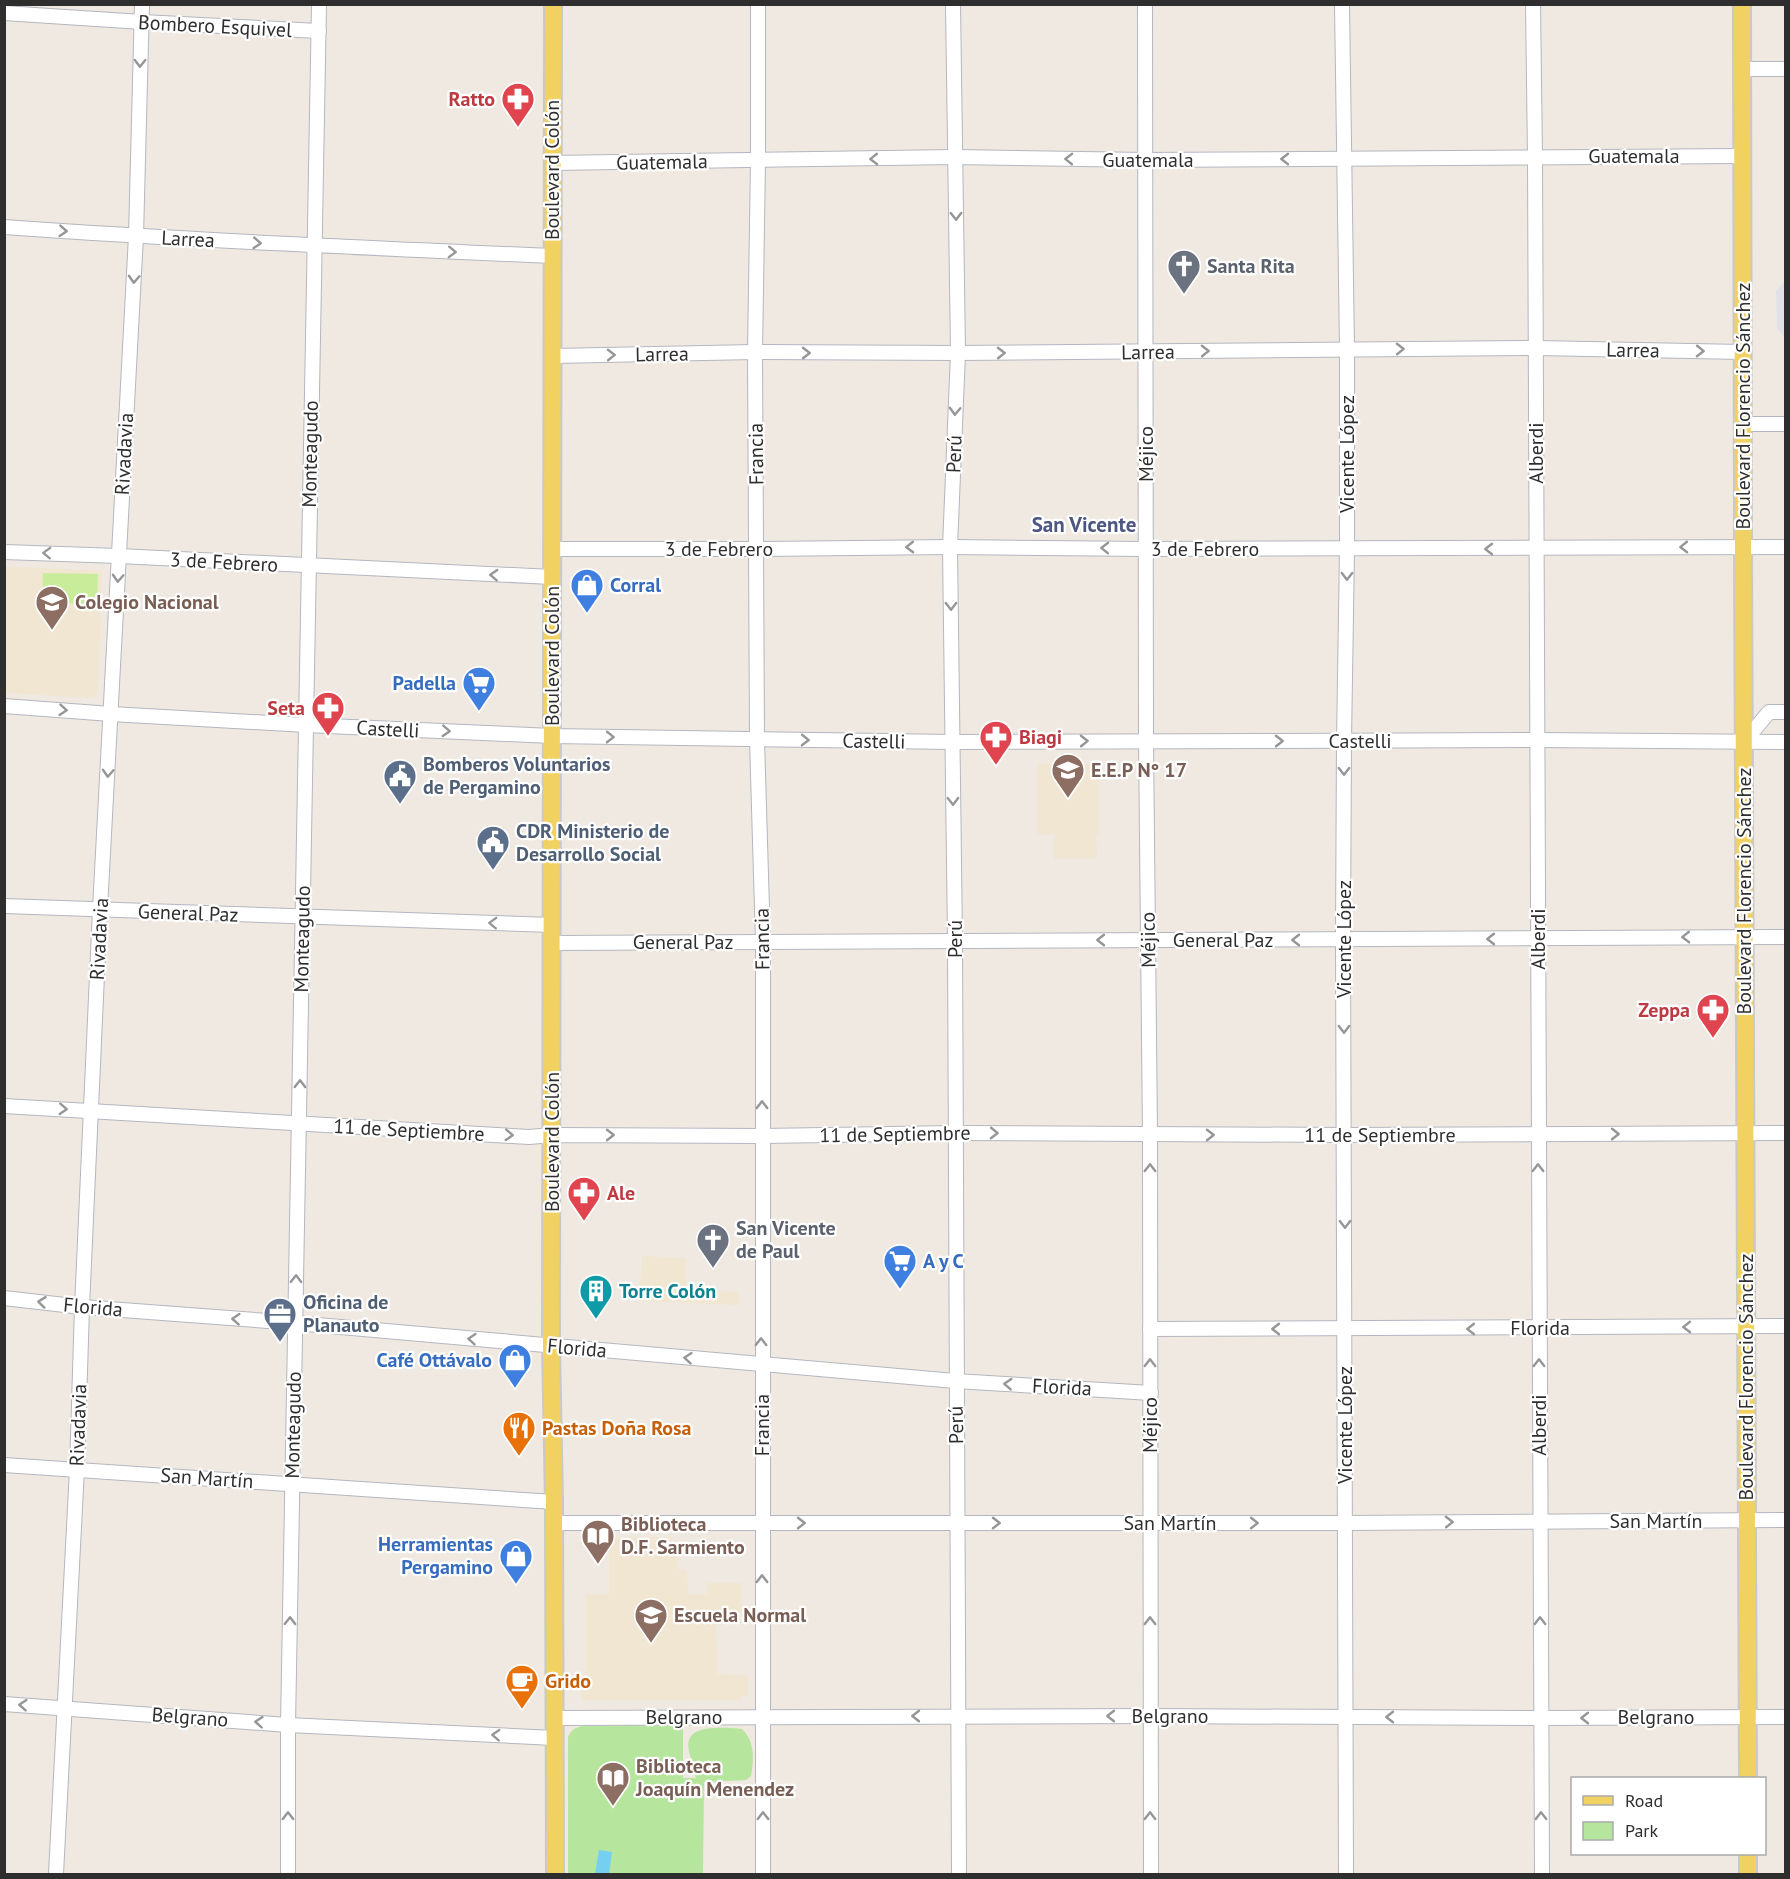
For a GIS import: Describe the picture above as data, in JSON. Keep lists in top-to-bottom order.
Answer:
{
  "streets": {
    "main road": ["Boulevard Colón", "Boulevard Florencio Sánchez"],
    "street": [
      "Bombero Esquivel",
      "Guatemala",
      "Larrea",
      "Alberdi",
      "Rivadavia",
      "Monteagudo",
      "Francia",
      "Perú",
      "Méjico",
      "Vicente López",
      "3 de Febrero",
      "Castelli",
      "General Paz",
      "11 de Septiembre",
      "Florida",
      "San Martín",
      "Belgrano"
    ]
  },
  "crossings": [
    ["Bombero Esquivel", "Rivadavia"],
    ["Bombero Esquivel", "Monteagudo"],
    ["Guatemala", "Boulevard Colón"],
    ["Guatemala", "Boulevard Florencio Sánchez"],
    ["Guatemala", "Alberdi"],
    ["Guatemala", "Francia"],
    ["Guatemala", "Perú"],
    ["Guatemala", "Méjico"],
    ["Guatemala", "Vicente López"],
    ["Boulevard Colón", "Larrea"],
    ["Boulevard Colón", "3 de Febrero"],
    ["Boulevard Colón", "Castelli"],
    ["Boulevard Colón", "General Paz"],
    ["Boulevard Colón", "11 de Septiembre"],
    ["Boulevard Colón", "Florida"],
    ["Boulevard Colón", "San Martín"],
    ["Boulevard Colón", "Belgrano"],
    ["Larrea", "Boulevard Florencio Sánchez"],
    ["Larrea", "Alberdi"],
    ["Larrea", "Rivadavia"],
    ["Larrea", "Monteagudo"],
    ["Larrea", "Francia"],
    ["Larrea", "Perú"],
    ["Larrea", "Méjico"],
    ["Larrea", "Vicente López"],
    ["Boulevard Florencio Sánchez", "3 de Febrero"],
    ["Boulevard Florencio Sánchez", "Castelli"],
    ["Boulevard Florencio Sánchez", "General Paz"],
    ["Boulevard Florencio Sánchez", "11 de Septiembre"],
    ["Boulevard Florencio Sánchez", "Florida"],
    ["Boulevard Florencio Sánchez", "San Martín"],
    ["Boulevard Florencio Sánchez", "Belgrano"],
    ["Alberdi", "3 de Febrero"],
    ["Alberdi", "Castelli"],
    ["Alberdi", "General Paz"],
    ["Alberdi", "11 de Septiembre"],
    ["Alberdi", "Florida"],
    ["Alberdi", "San Martín"],
    ["Alberdi", "Belgrano"],
    ["Rivadavia", "3 de Febrero"],
    ["Rivadavia", "Castelli"],
    ["Rivadavia", "General Paz"],
    ["Rivadavia", "11 de Septiembre"],
    ["Rivadavia", "Florida"],
    ["Rivadavia", "San Martín"],
    ["Rivadavia", "Belgrano"],
    ["Monteagudo", "3 de Febrero"],
    ["Monteagudo", "Castelli"],
    ["Monteagudo", "General Paz"],
    ["Monteagudo", "11 de Septiembre"],
    ["Monteagudo", "Florida"],
    ["Monteagudo", "San Martín"],
    ["Monteagudo", "Belgrano"],
    ["Francia", "3 de Febrero"],
    ["Francia", "Castelli"],
    ["Francia", "General Paz"],
    ["Francia", "11 de Septiembre"],
    ["Francia", "Florida"],
    ["Francia", "San Martín"],
    ["Francia", "Belgrano"],
    ["Perú", "3 de Febrero"],
    ["Perú", "Castelli"],
    ["Perú", "General Paz"],
    ["Perú", "11 de Septiembre"],
    ["Perú", "Florida"],
    ["Perú", "San Martín"],
    ["Perú", "Belgrano"],
    ["Méjico", "3 de Febrero"],
    ["Méjico", "Castelli"],
    ["Méjico", "General Paz"],
    ["Méjico", "11 de Septiembre"],
    ["Méjico", "Florida"],
    ["Méjico", "San Martín"],
    ["Méjico", "Belgrano"],
    ["Vicente López", "3 de Febrero"],
    ["Vicente López", "Castelli"],
    ["Vicente López", "General Paz"],
    ["Vicente López", "11 de Septiembre"],
    ["Vicente López", "Florida"],
    ["Vicente López", "San Martín"],
    ["Vicente López", "Belgrano"]
  ],
  "one_way": [
    "Guatemala",
    "Larrea",
    "Alberdi",
    "Rivadavia",
    "Monteagudo",
    "Francia",
    "Perú",
    "Vicente López",
    "3 de Febrero",
    "Castelli",
    "General Paz",
    "11 de Septiembre",
    "Florida",
    "San Martín",
    "Belgrano"
  ],
  "districts": ["San Vicente"],
  "places": {
    "pharmacy": [
      "Ratto",
      "Seta",
      "Biagi",
      "Zeppa",
      "Ale"
    ],
    "church": ["Santa Rita", "San Vicente de Paul"],
    "shop": ["Corral", "Café Ottávalo", "Herramientas Pergamino"],
    "school or university": ["Colegio Nacional", "E.E.P N° 17", "Escuela Normal"],
    "supermarket": ["Padella", "A y C"],
    "public building": ["Bomberos Voluntarios de Pergamino", "CDR Ministerio de Desarrollo Social"],
    "building": ["Torre Colón"],
    "office": ["Oficina de Planauto"],
    "restaurant": ["Pastas Doña Rosa"],
    "library": ["Biblioteca D.F. Sarmiento", "Biblioteca Joaquín Menendez"],
    "cafe": ["Grido"]
  },
  "legend": ["Road", "Park"]
}
